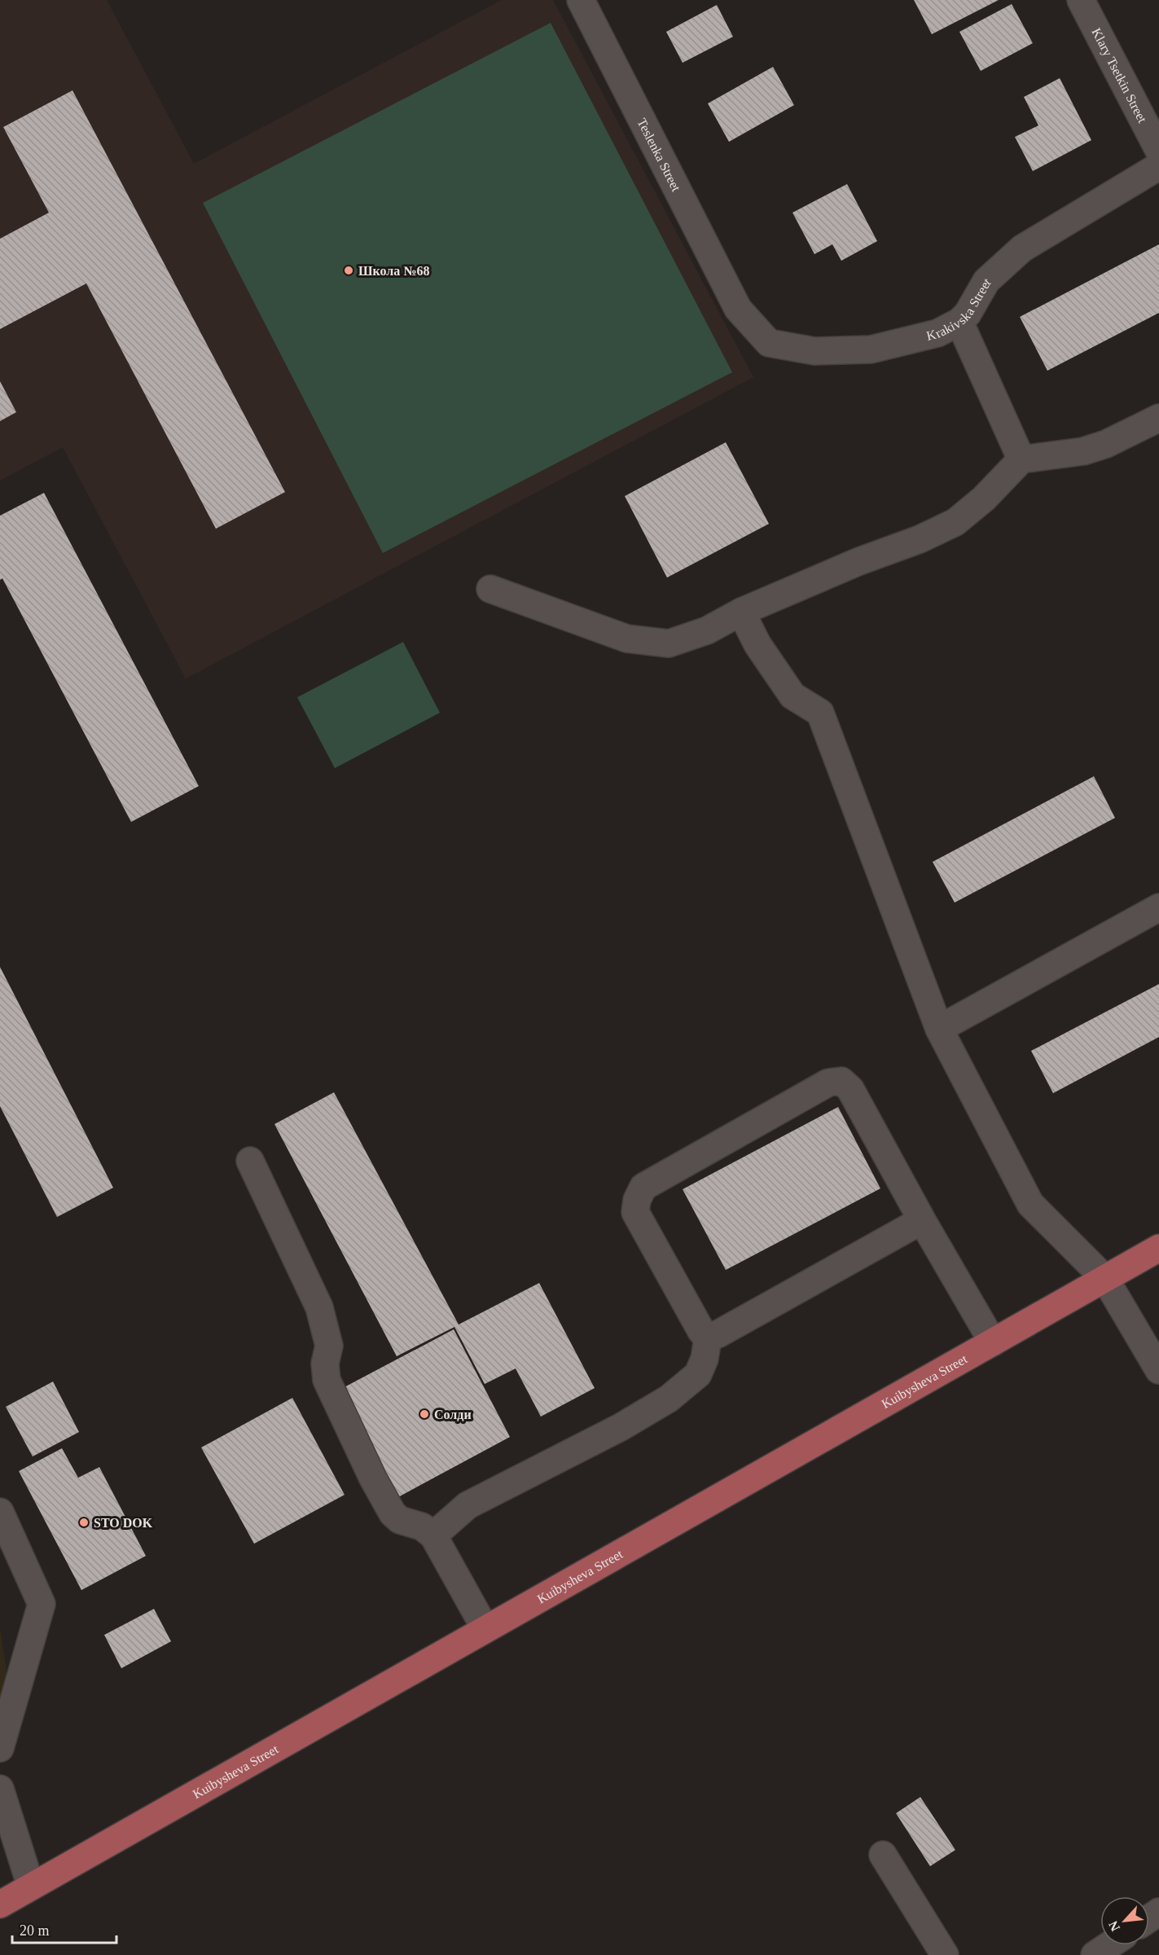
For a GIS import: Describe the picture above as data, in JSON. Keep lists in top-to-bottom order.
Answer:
{
  "streets": {
    "main road": ["Kuibysheva Street"],
    "street": ["Klary Tsetkin Street", "Teslenka Street", "Krakivska Street"]
  },
  "crossings": [
    ["Teslenka Street", "Krakivska Street"]
  ],
  "places": ["Школа №68", "Солди", "STO DOK"],
  "scale_bar": "20 m",
  "north": "bottom left"
}
